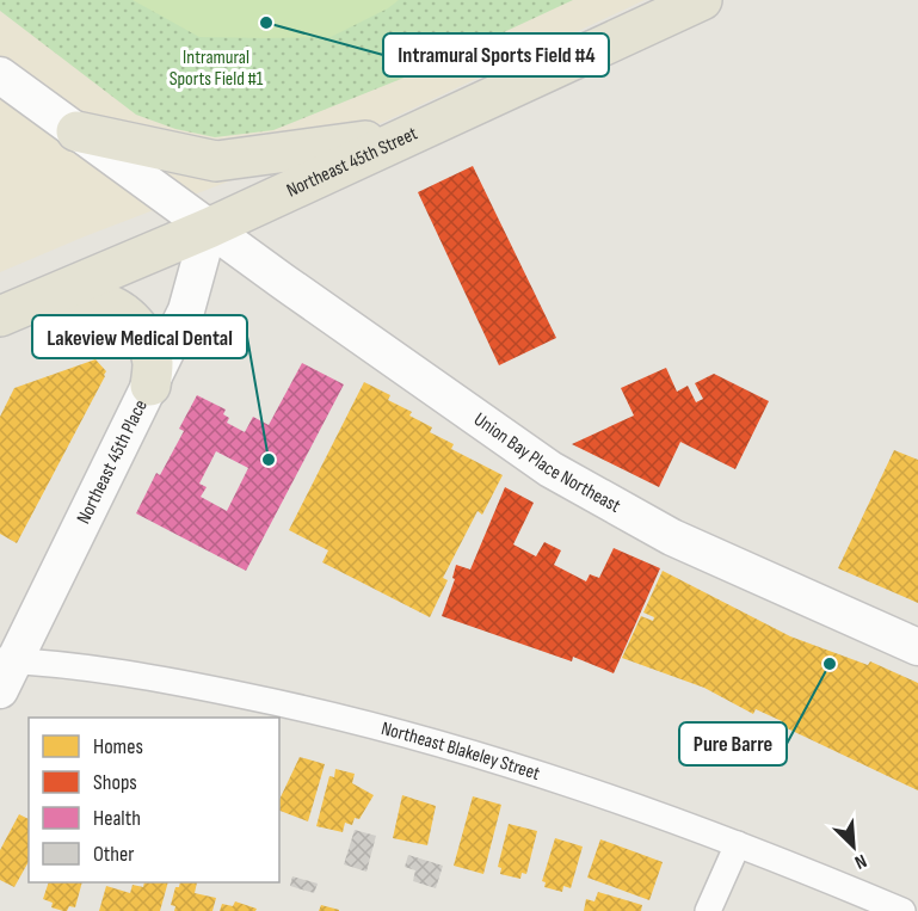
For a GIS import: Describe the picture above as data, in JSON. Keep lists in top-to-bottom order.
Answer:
{
  "streets": {
    "main road": ["Northeast 45th Street", "Northeast 45th Place", "Union Bay Place Northeast"],
    "street": ["Northeast Blakeley Street"]
  },
  "crossings": [
    ["Northeast 45th Street", "Northeast 45th Place"],
    ["Northeast 45th Street", "Union Bay Place Northeast"],
    ["Northeast 45th Place", "Union Bay Place Northeast"],
    ["Northeast 45th Place", "Northeast Blakeley Street"]
  ],
  "parks": ["Intramural Sports Field #1"],
  "places": ["Intramural Sports Field #4", "Lakeview Medical Dental", "Pure Barre"],
  "legend": [
    "Homes",
    "Shops",
    "Health",
    "Other"
  ],
  "north": "bottom right"
}
